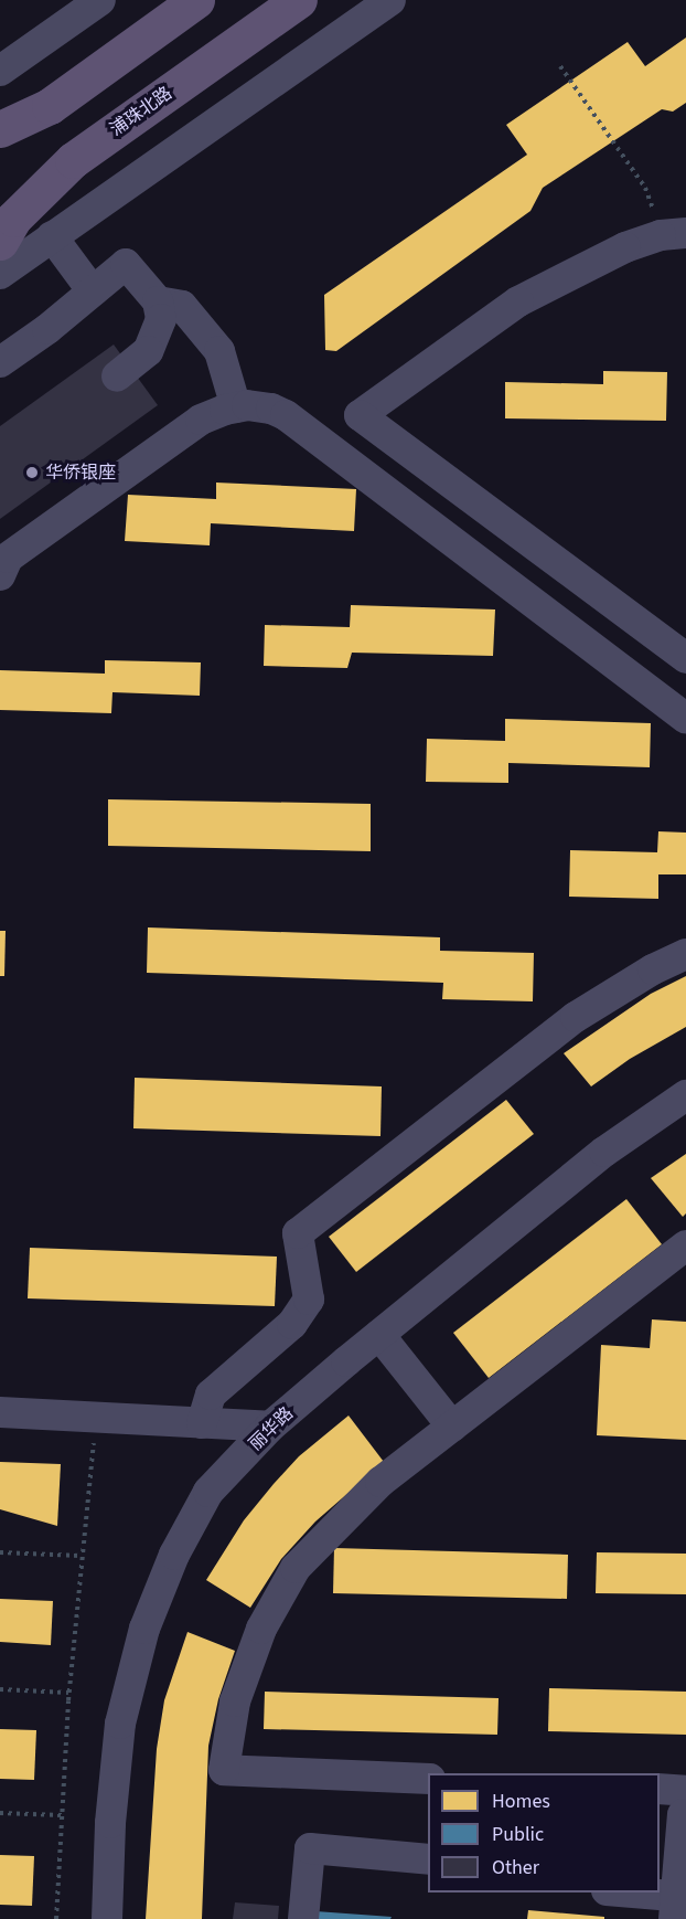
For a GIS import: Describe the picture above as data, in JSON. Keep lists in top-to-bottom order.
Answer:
{
  "streets": {
    "main road": ["浦珠北路"],
    "street": ["丽华路"]
  },
  "places": ["华侨银座"],
  "legend": ["Homes", "Public", "Other"]
}
